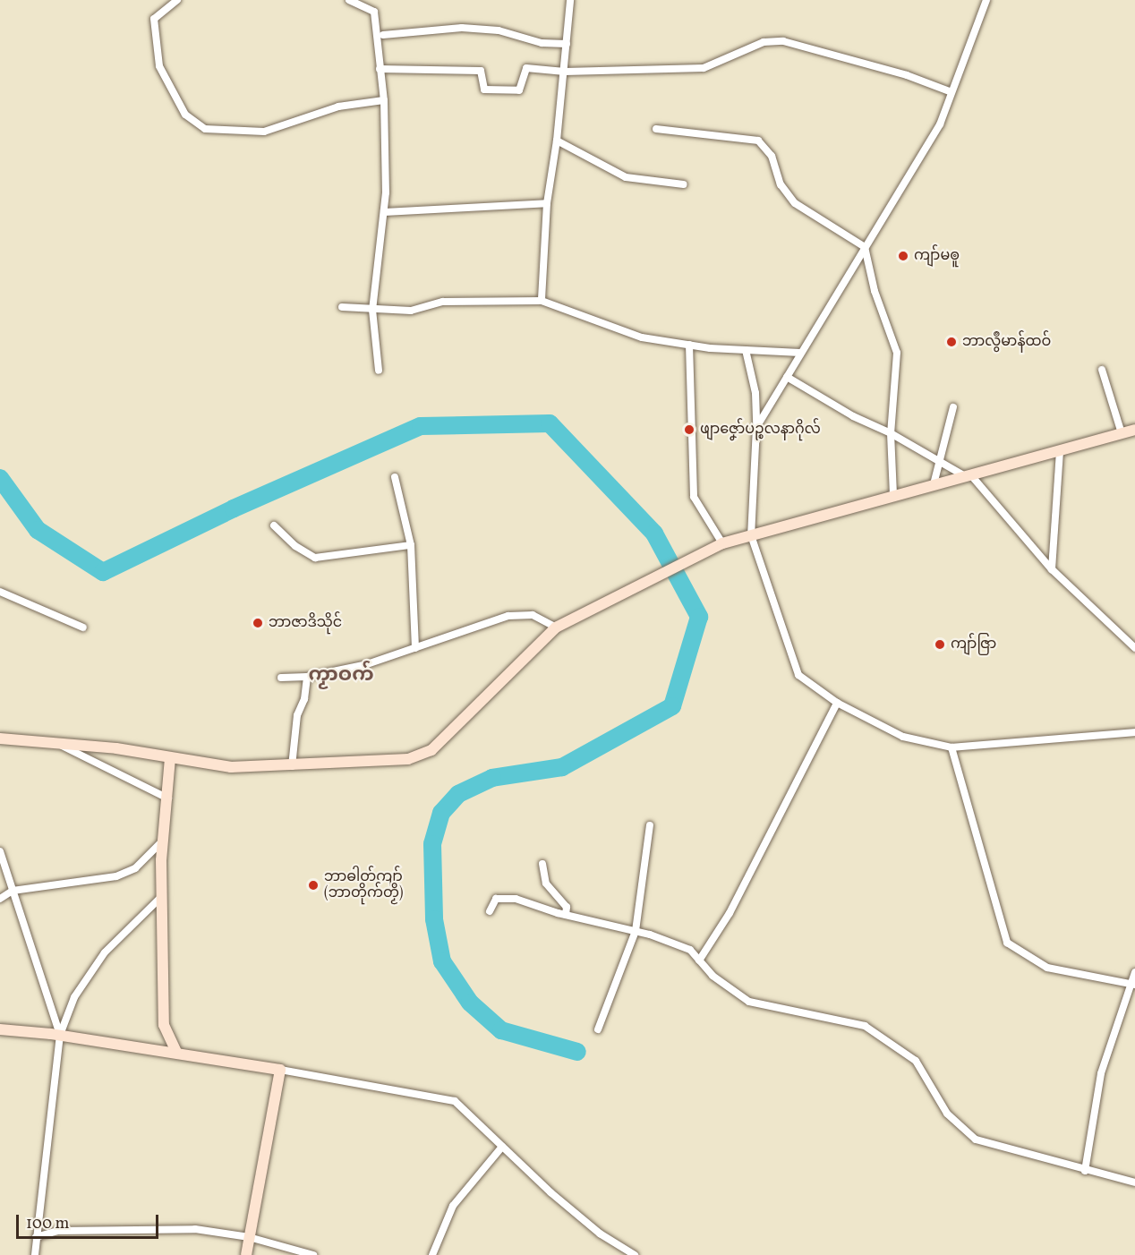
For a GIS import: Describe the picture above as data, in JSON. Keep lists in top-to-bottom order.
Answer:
{
  "districts": ["ကၟာဝက်"],
  "places": [
    "ကျာ်မၜူ",
    "ဘာလွဳမာန်ထဝ်",
    "ဖျာဇၞော်ပဉ္စလနာဂိုလ်",
    "ဘာဇာဒိသိုင်",
    "ကျာ်ဇြာ",
    "ဘာဓါတ်ကျာ် (ဘာတိုက်တၟိ)"
  ],
  "scale_bar": "100 m"
}
